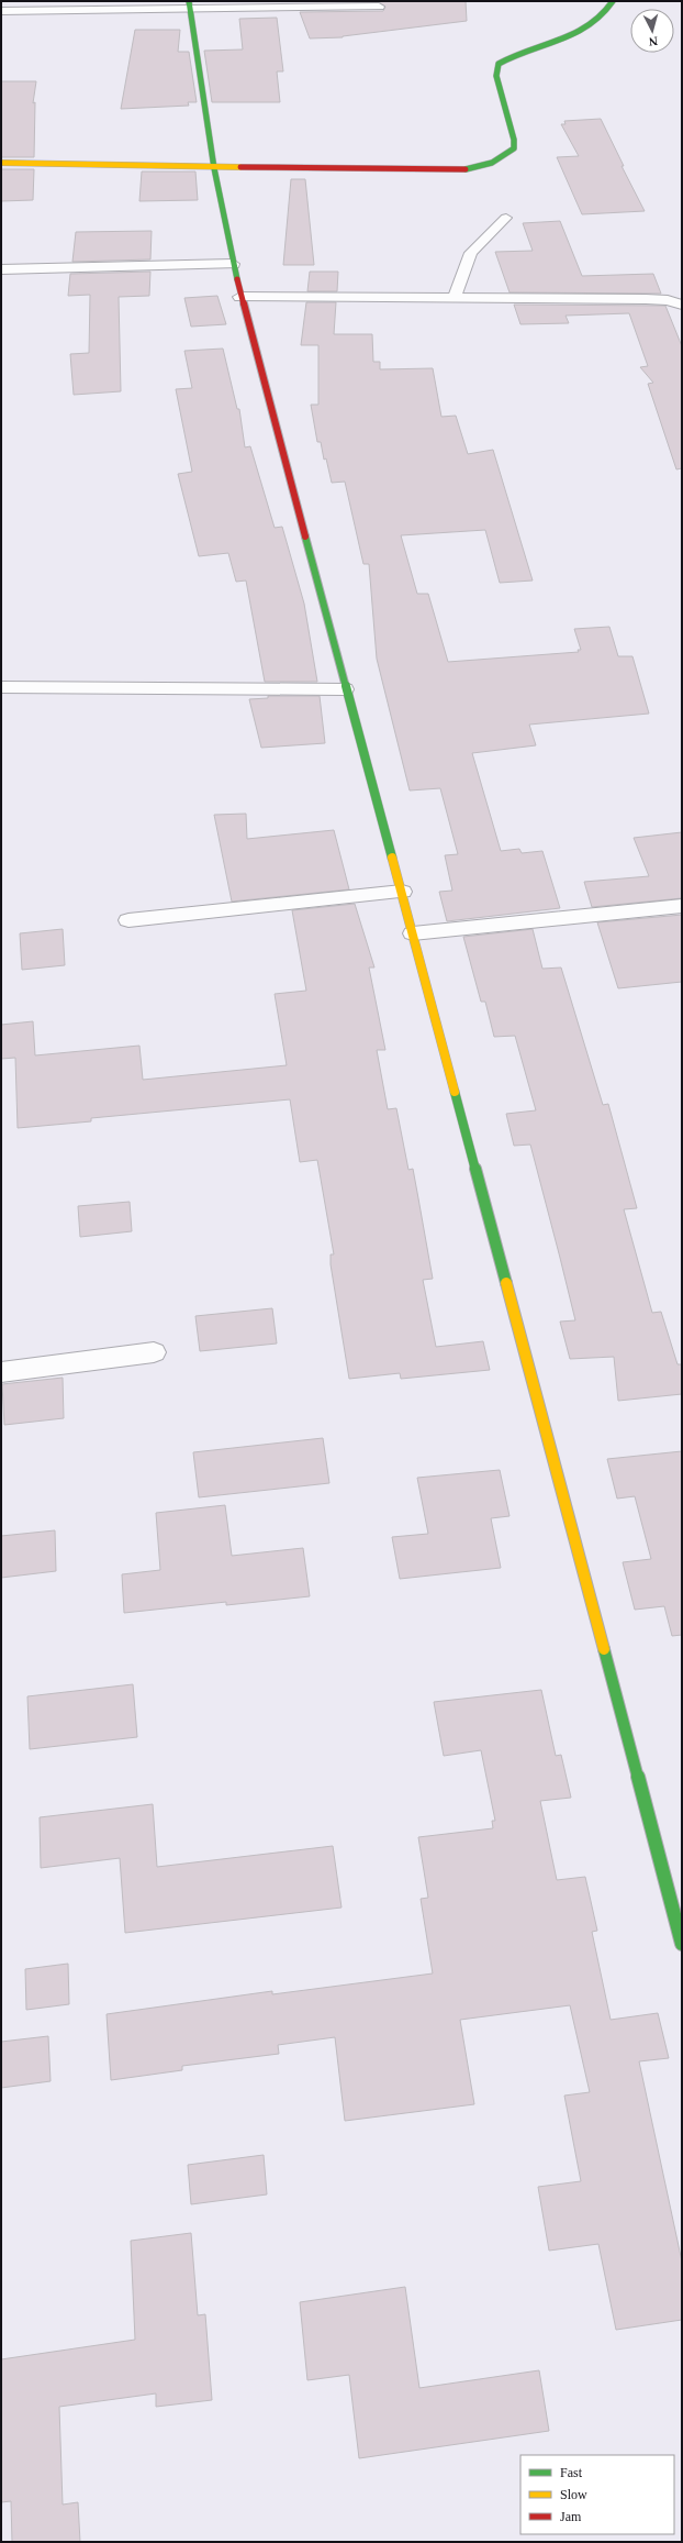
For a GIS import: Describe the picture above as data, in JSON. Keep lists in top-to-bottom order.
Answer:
{
  "legend": ["Fast", "Slow", "Jam"],
  "north": "bottom"
}
